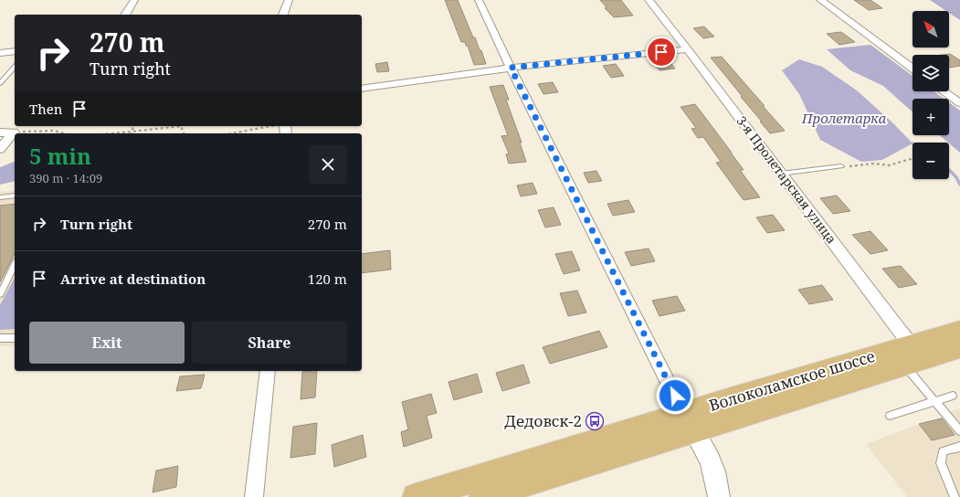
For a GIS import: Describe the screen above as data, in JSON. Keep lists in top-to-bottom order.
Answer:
{
  "streets": {
    "main road": ["Волоколамское шоссе"],
    "street": ["3-я Пролетарская улица"]
  },
  "crossings": [
    ["3-я Пролетарская улица", "Волоколамское шоссе"]
  ],
  "water": ["Пролетарка"],
  "places": {
    "bus stop": ["Дедовск-2"]
  },
  "north": "top left",
  "page": {
    "map_buttons": ["+", "−"],
    "turn": ["270 m", "Turn right"],
    "then": "Then",
    "heading": ["5 min", "390 m · 14:09"],
    "list": [
      {
        "name": "Turn right",
        "value": "270 m"
      },
      {
        "name": "Arrive at destination",
        "value": "120 m"
      }
    ],
    "buttons": ["Exit", "Share"]
  }
}
